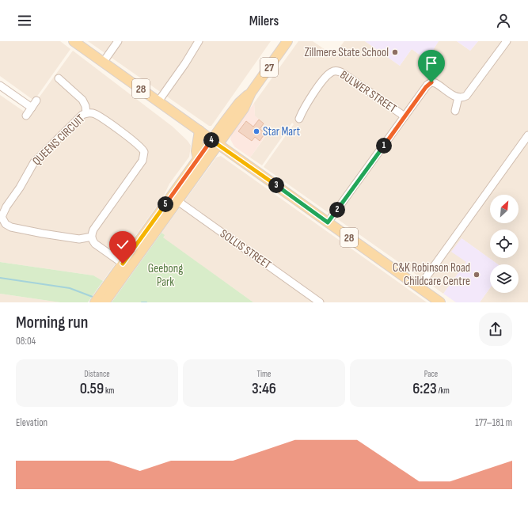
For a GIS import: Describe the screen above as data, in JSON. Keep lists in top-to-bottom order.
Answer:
{
  "streets": {
    "main road": ["27", "28"],
    "street": ["BULWER STREET", "QUEENS CIRCUIT", "SOLLIS STREET"]
  },
  "crossings": [
    ["27", "28"],
    ["27", "SOLLIS STREET"]
  ],
  "parks": ["Geebong Park"],
  "places": ["Zillmere State School", "Star Mart", "C&K Robinson Road Childcare Centre"],
  "north": "top right",
  "page": {
    "header": "Milers",
    "pins": [
      "4",
      "1",
      "3",
      "5",
      "2"
    ],
    "heading": ["Morning run", "08:04"],
    "stats": [
      ["Distance", "0.59 km"],
      ["Time", "3:46"],
      ["Pace", "6:23 /km"]
    ],
    "chart": ["Elevation", "177–181 m"]
  }
}
